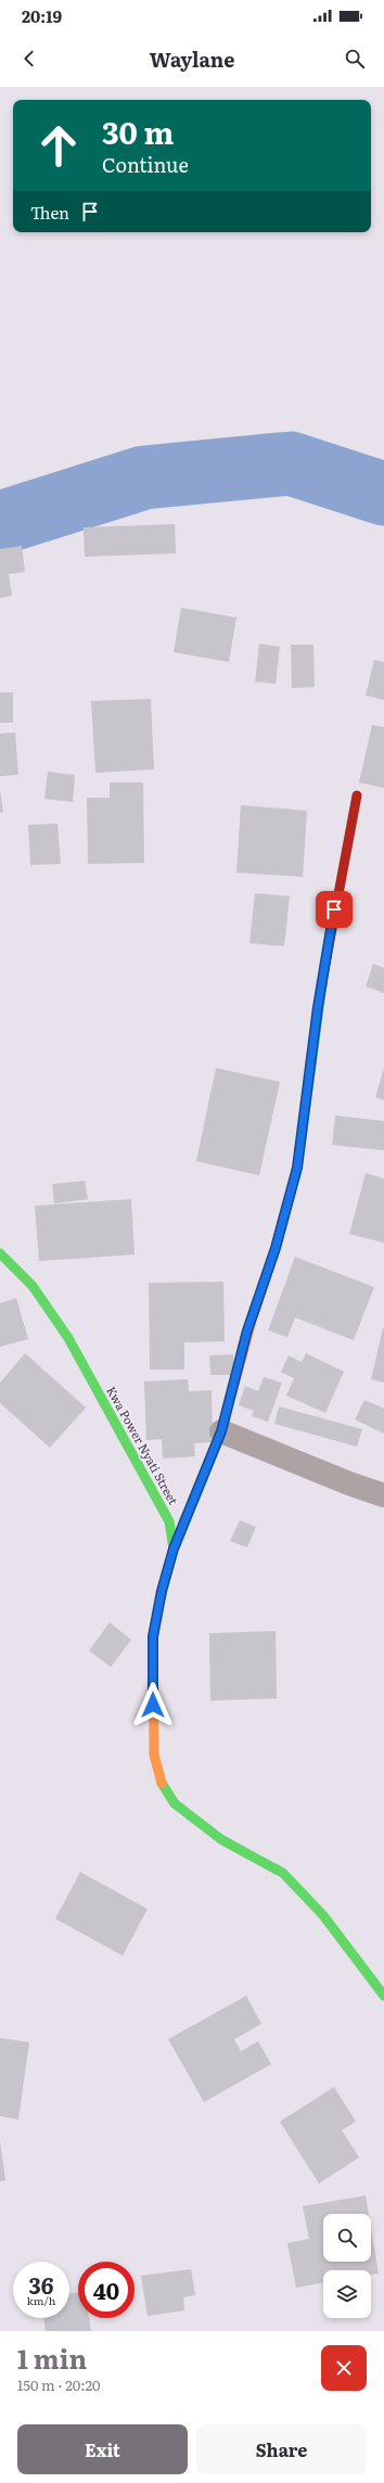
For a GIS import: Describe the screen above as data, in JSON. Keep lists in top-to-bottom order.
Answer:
{
  "streets": {
    "street": ["Kwa Power Nyati Street"]
  },
  "page": {
    "status": "20:19",
    "header": "Waylane",
    "turn": ["30 m", "Continue"],
    "then": "Then",
    "speed": "36 km/h",
    "limit": "40",
    "heading": ["1 min", "150 m · 20:20"],
    "buttons": ["Exit", "Share"]
  }
}
